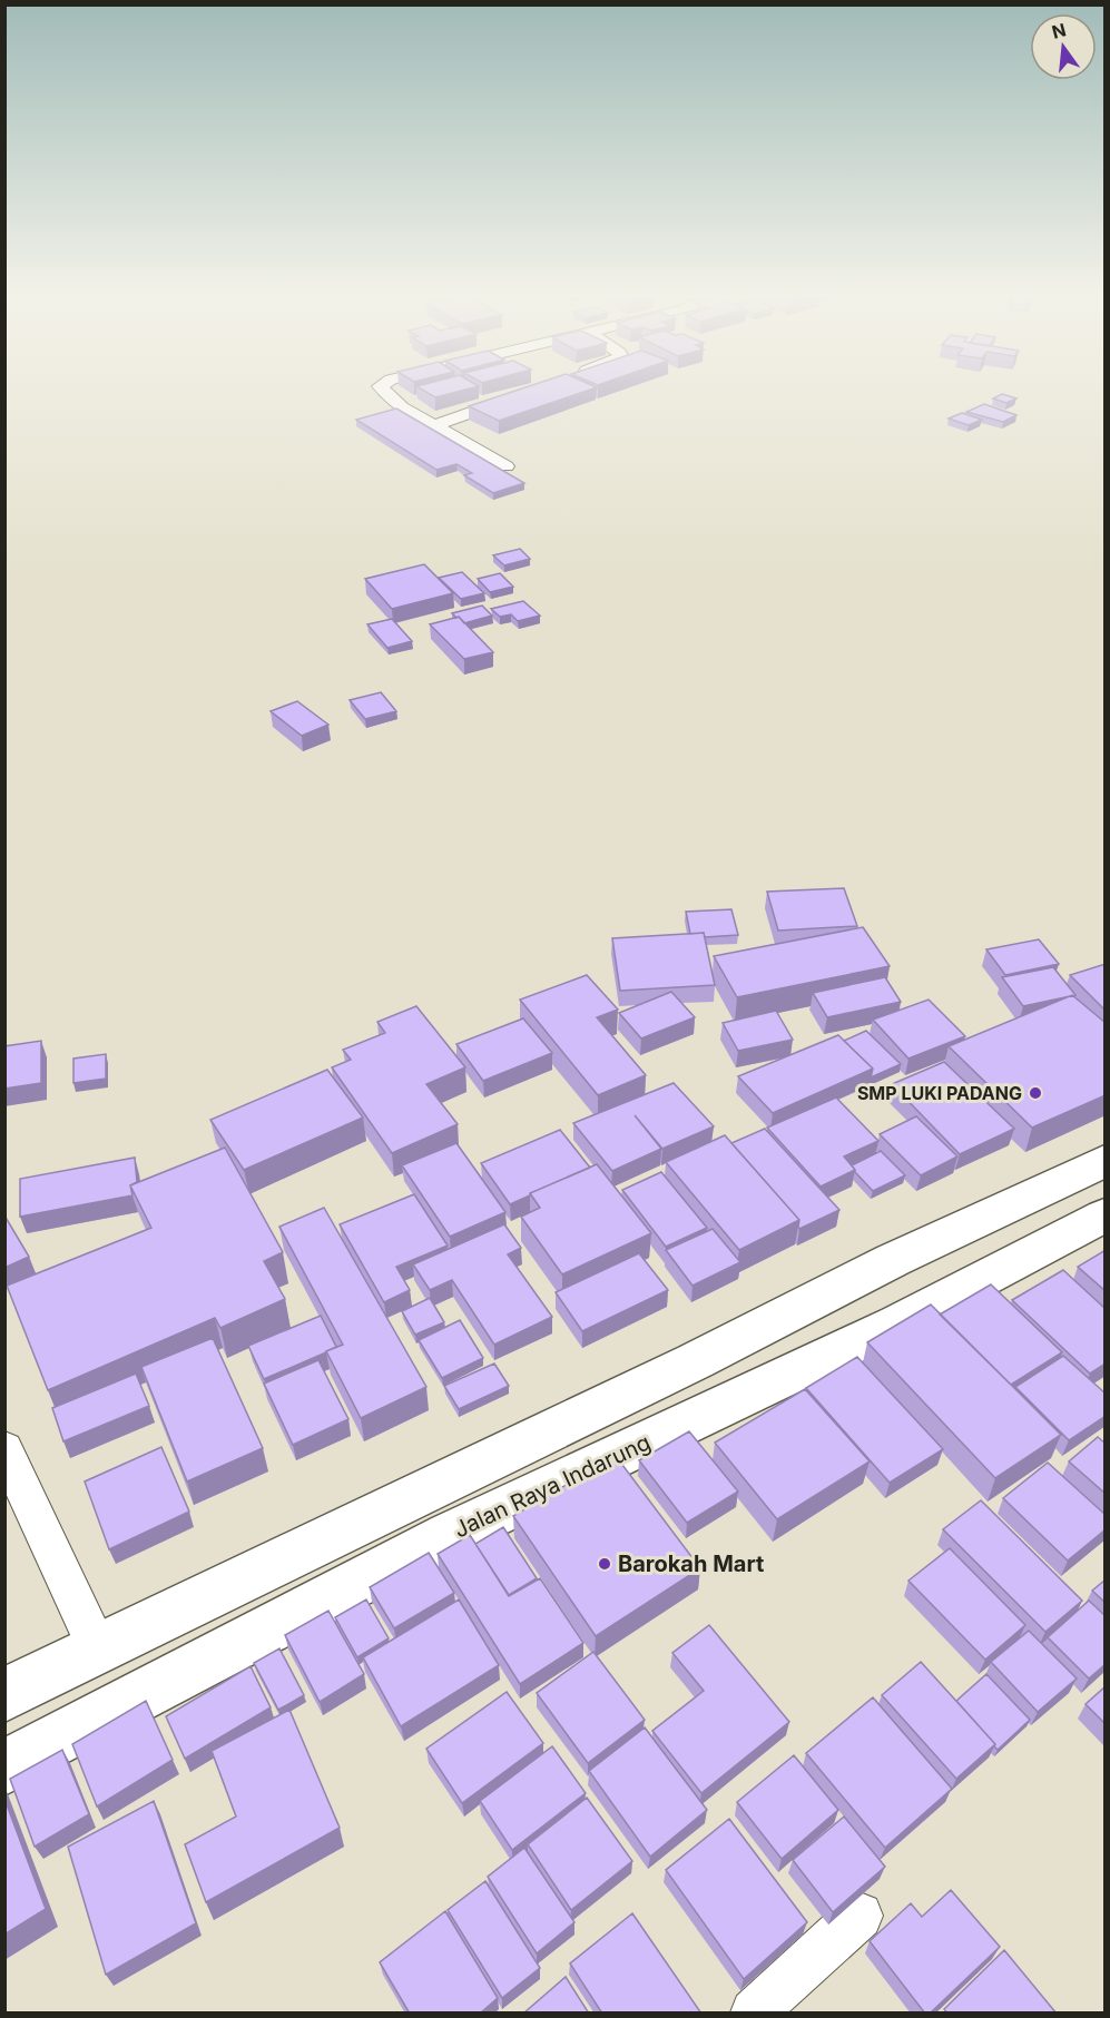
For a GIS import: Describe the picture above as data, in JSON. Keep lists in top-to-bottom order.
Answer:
{
  "streets": {
    "highway": ["Jalan Raya Indarung"]
  },
  "places": ["SMP LUKI PADANG", "Barokah Mart"],
  "north": "top"
}
